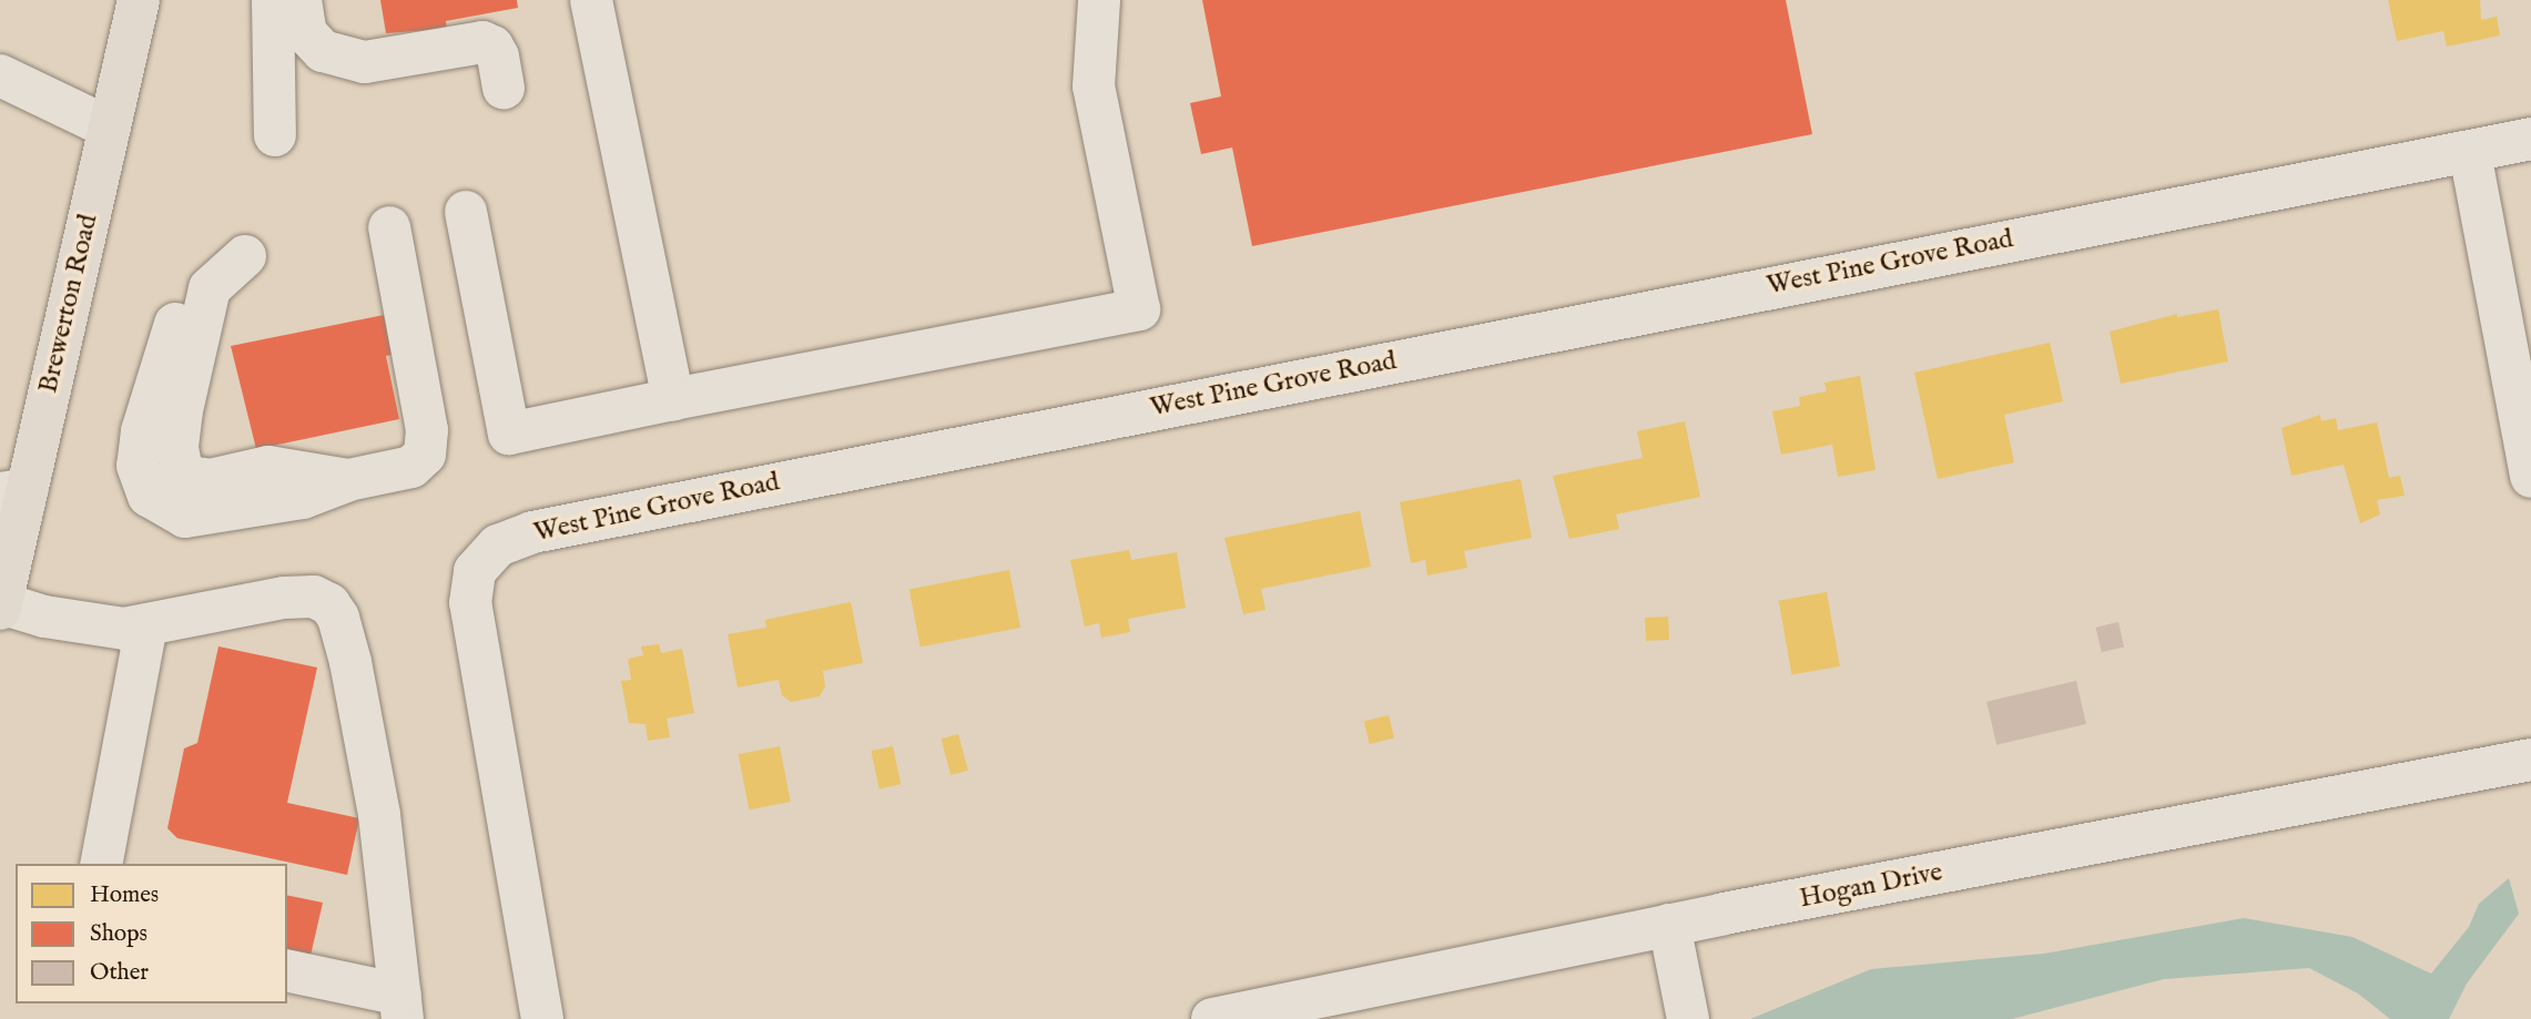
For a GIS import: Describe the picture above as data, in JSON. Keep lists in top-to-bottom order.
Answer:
{
  "streets": {
    "main road": ["Brewerton Road"],
    "street": ["West Pine Grove Road", "Hogan Drive"]
  },
  "legend": ["Homes", "Shops", "Other"]
}
